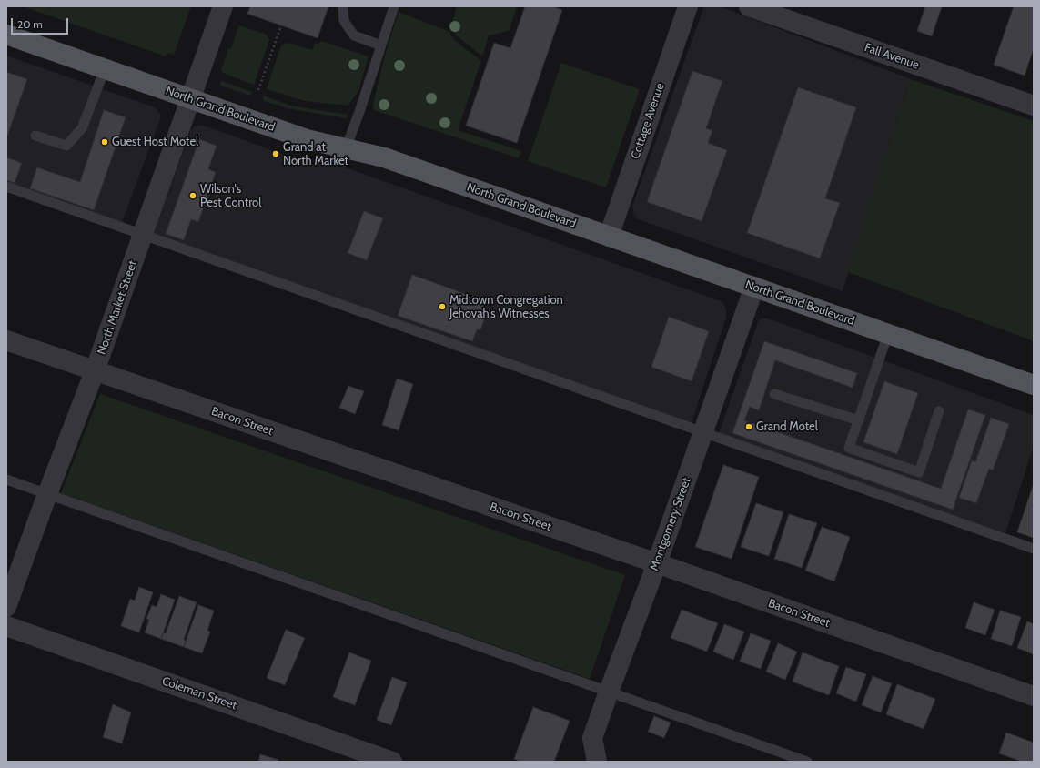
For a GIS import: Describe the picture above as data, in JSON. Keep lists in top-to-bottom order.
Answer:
{
  "streets": {
    "main road": ["North Grand Boulevard"],
    "street": [
      "Fall Avenue",
      "Cottage Avenue",
      "North Market Street",
      "Bacon Street",
      "Montgomery Street",
      "Coleman Street"
    ]
  },
  "crossings": [
    ["North Grand Boulevard", "Cottage Avenue"],
    ["North Grand Boulevard", "North Market Street"],
    ["North Grand Boulevard", "Montgomery Street"],
    ["North Market Street", "Bacon Street"],
    ["Bacon Street", "Montgomery Street"]
  ],
  "places": [
    "Guest Host Motel",
    "Grand at North Market",
    "Wilson's Pest Control",
    "Midtown Congregation Jehovah's Witnesses",
    "Grand Motel"
  ],
  "scale_bar": "20 m"
}
